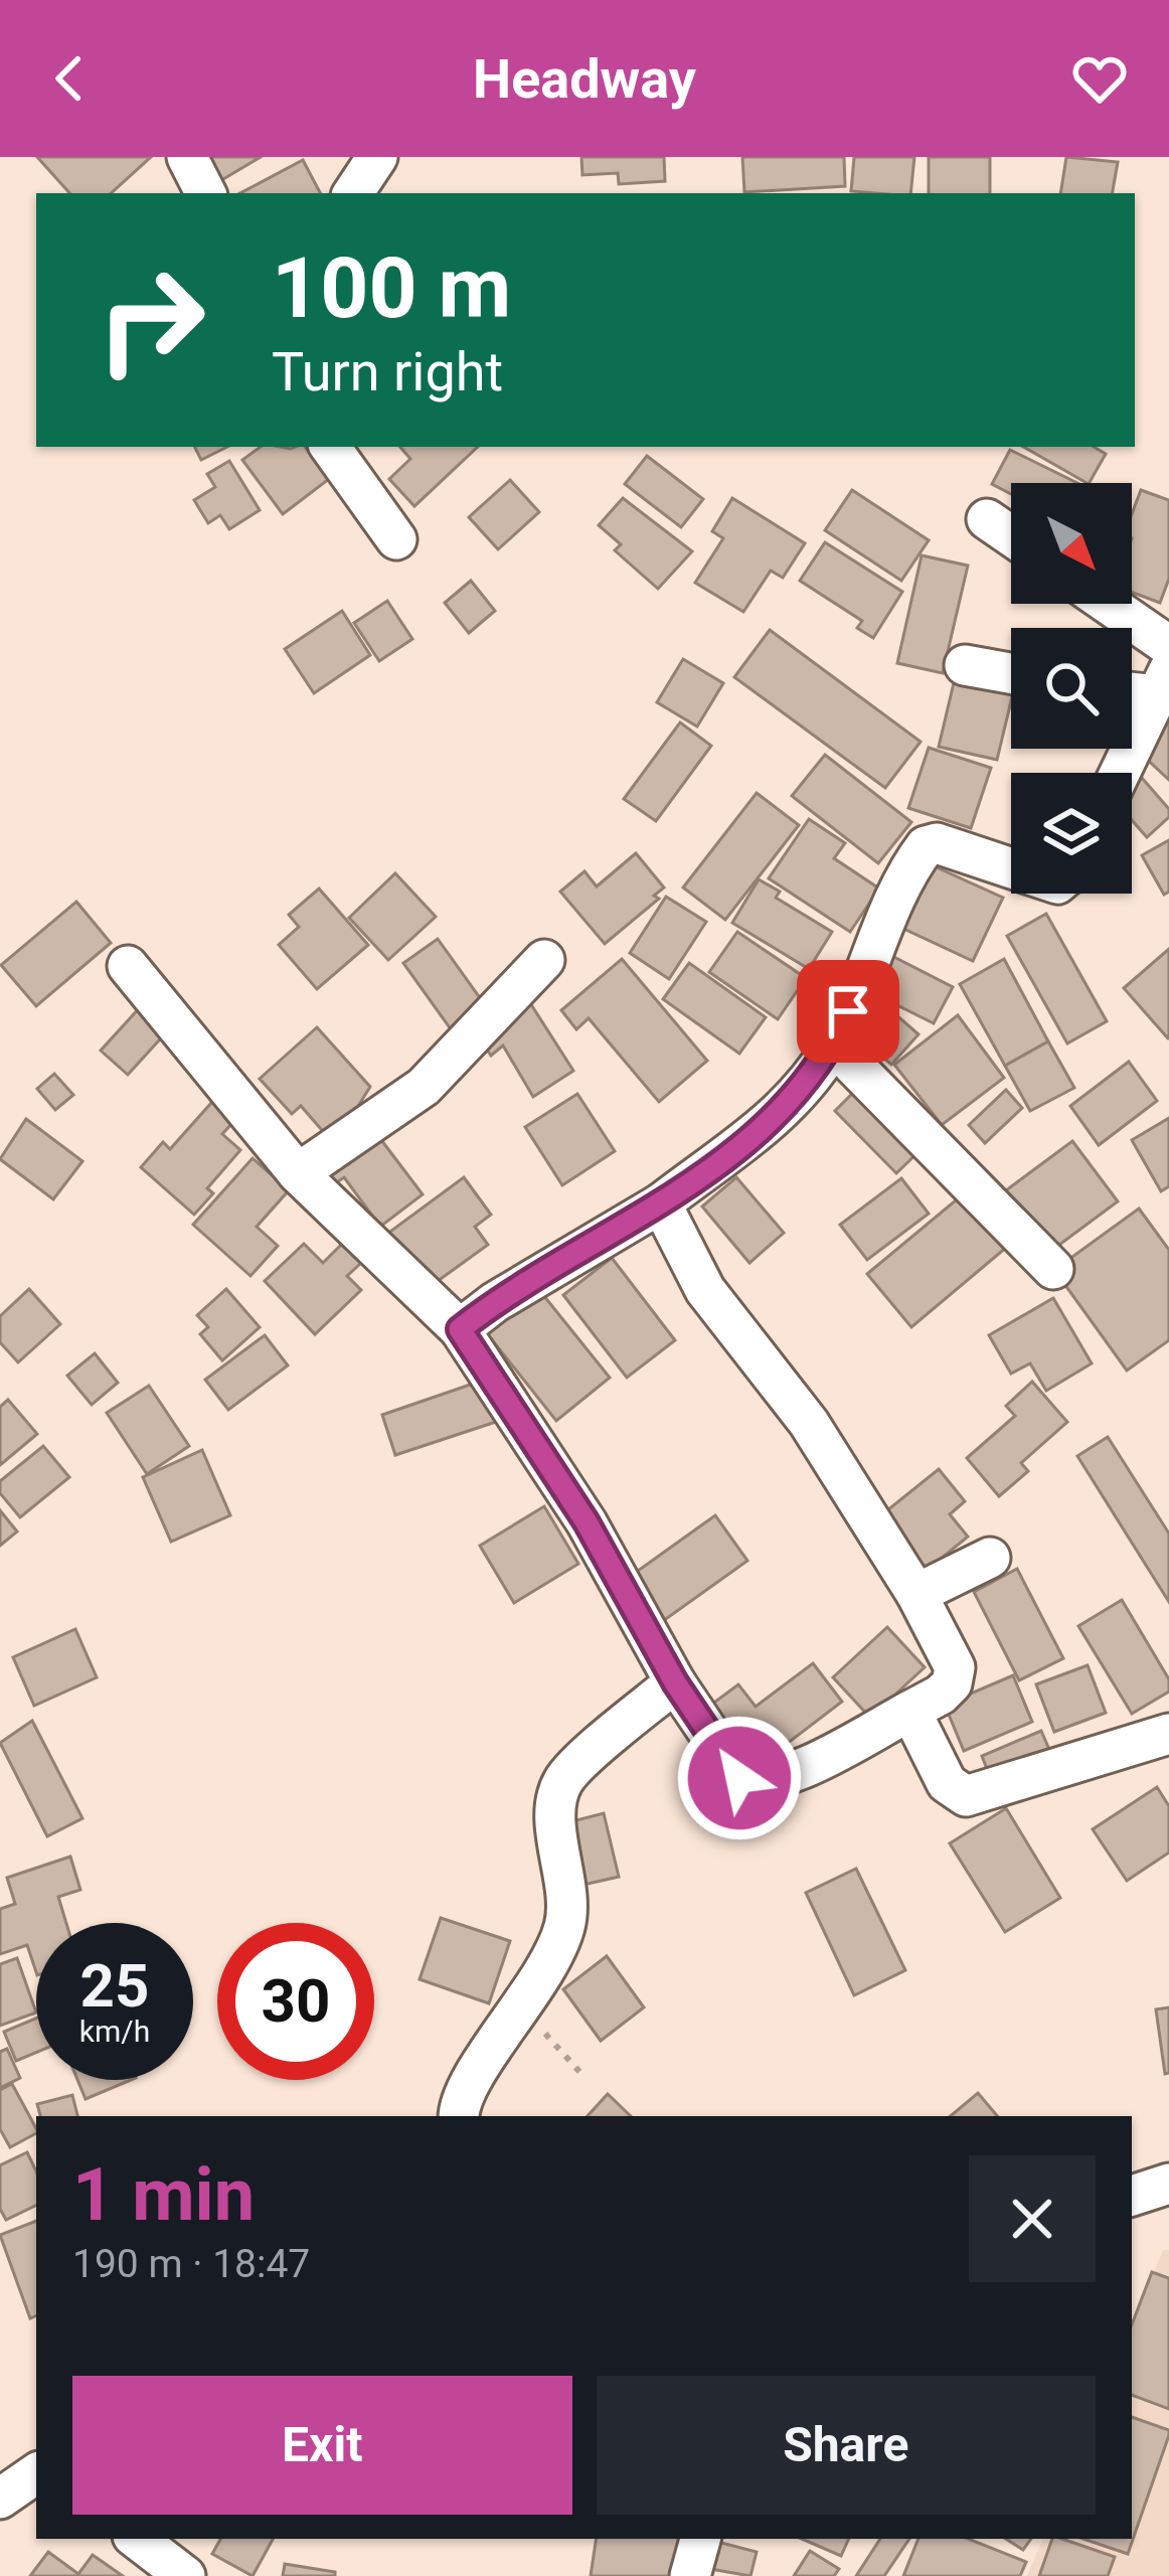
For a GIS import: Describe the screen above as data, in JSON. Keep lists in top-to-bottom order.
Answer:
{
  "north": "bottom right",
  "page": {
    "header": "Headway",
    "turn": ["100 m", "Turn right"],
    "speed": "25 km/h",
    "limit": "30",
    "heading": ["1 min", "190 m · 18:47"],
    "buttons": ["Exit", "Share"]
  }
}
